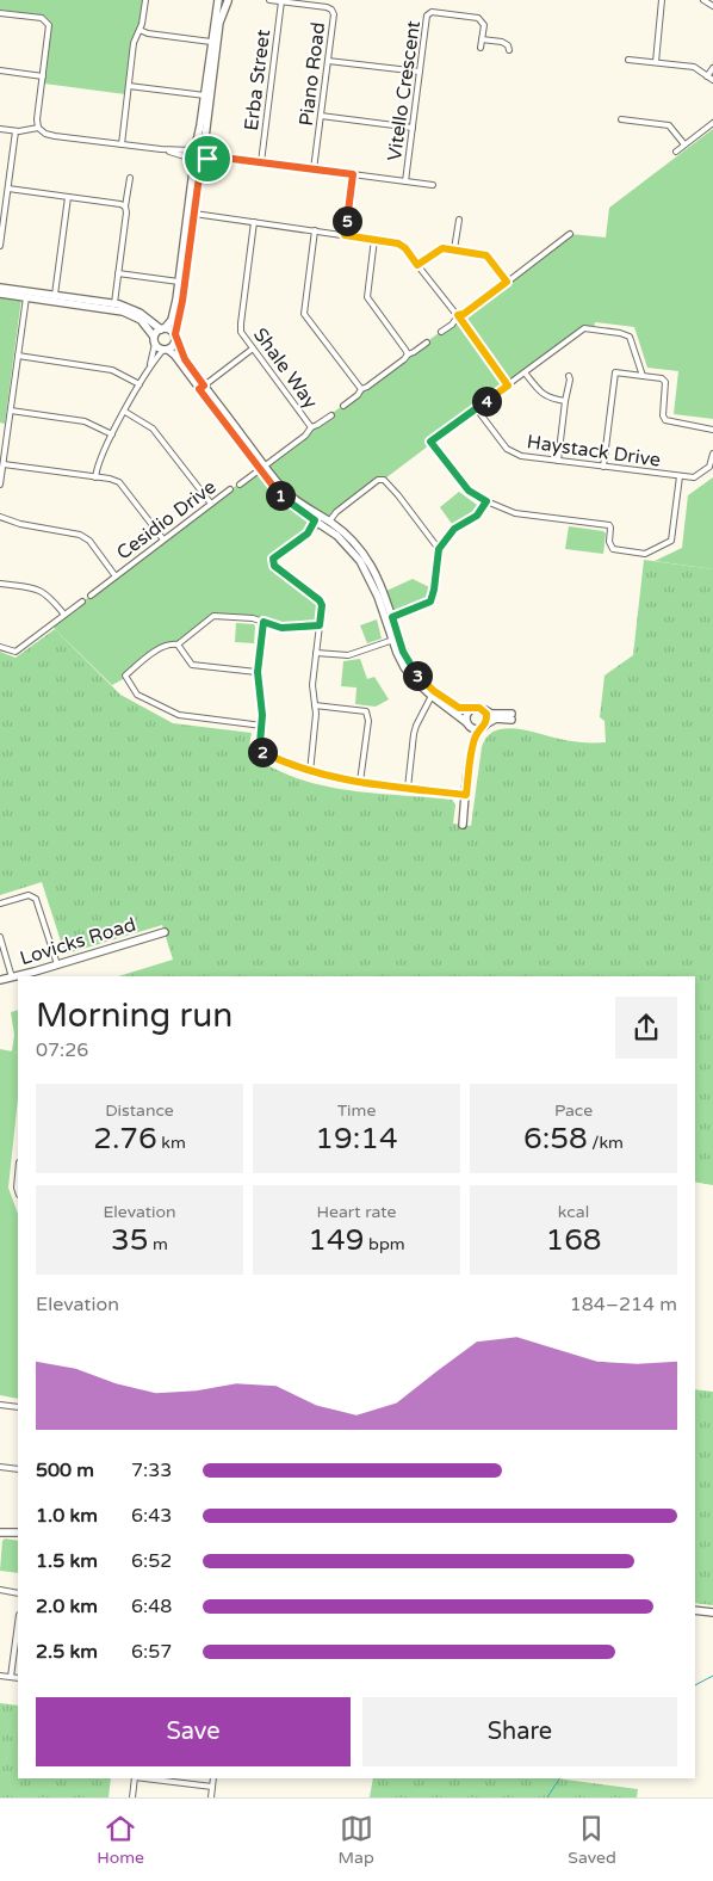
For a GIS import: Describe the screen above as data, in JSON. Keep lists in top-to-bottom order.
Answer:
{
  "streets": {
    "street": [
      "Piano Road",
      "Erba Street",
      "Vitello Crescent",
      "Shale Way",
      "Haystack Drive",
      "Cesidio Drive",
      "Lovicks Road"
    ]
  },
  "crossings": [
    ["Piano Road", "Erba Street"]
  ],
  "page": {
    "pins": [
      "5",
      "4",
      "1",
      "3",
      "2"
    ],
    "heading": ["Morning run", "07:26"],
    "stats": [
      ["Distance", "2.76 km"],
      ["Time", "19:14"],
      ["Pace", "6:58 /km"],
      ["Elevation", "35 m"],
      ["Heart rate", "149 bpm"],
      ["kcal", "168"]
    ],
    "chart": ["Elevation", "184–214 m"],
    "list": [
      {
        "name": "500 m",
        "note": "7:33"
      },
      {
        "name": "1.0 km",
        "note": "6:43"
      },
      {
        "name": "1.5 km",
        "note": "6:52"
      },
      {
        "name": "2.0 km",
        "note": "6:48"
      },
      {
        "name": "2.5 km",
        "note": "6:57"
      }
    ],
    "buttons": ["Save", "Share"],
    "tabs": ["Home", "Map", "Saved"]
  }
}
